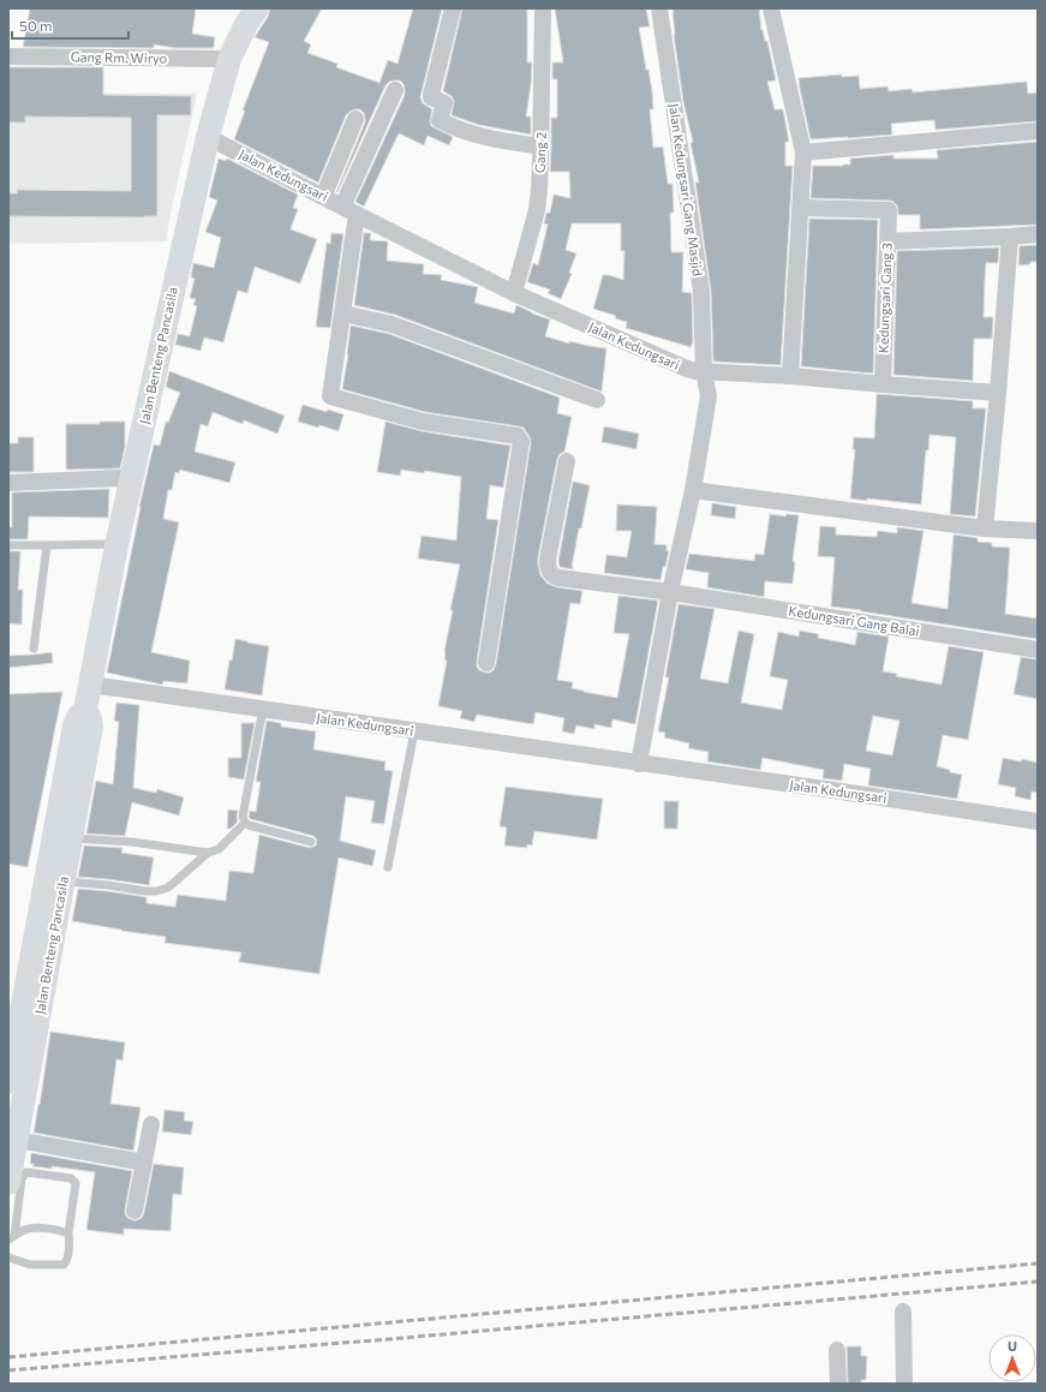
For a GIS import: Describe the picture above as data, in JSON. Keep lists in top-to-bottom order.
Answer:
{
  "streets": {
    "street": [
      "Gang Rm. Wiryo",
      "Gang 2",
      "Jalan Kedungsari",
      "Jalan Kedungsari Gang Masjid",
      "Kedungsari Gang 3",
      "Jalan Benteng Pancasila",
      "Kedungsari Gang Balai"
    ]
  },
  "crossings": [
    ["Gang Rm. Wiryo", "Jalan Benteng Pancasila"],
    ["Gang 2", "Jalan Kedungsari"],
    ["Jalan Kedungsari", "Jalan Kedungsari Gang Masjid"],
    ["Jalan Kedungsari", "Kedungsari Gang 3"],
    ["Jalan Kedungsari", "Jalan Benteng Pancasila"]
  ],
  "scale_bar": "50 m",
  "north": "top"
}
